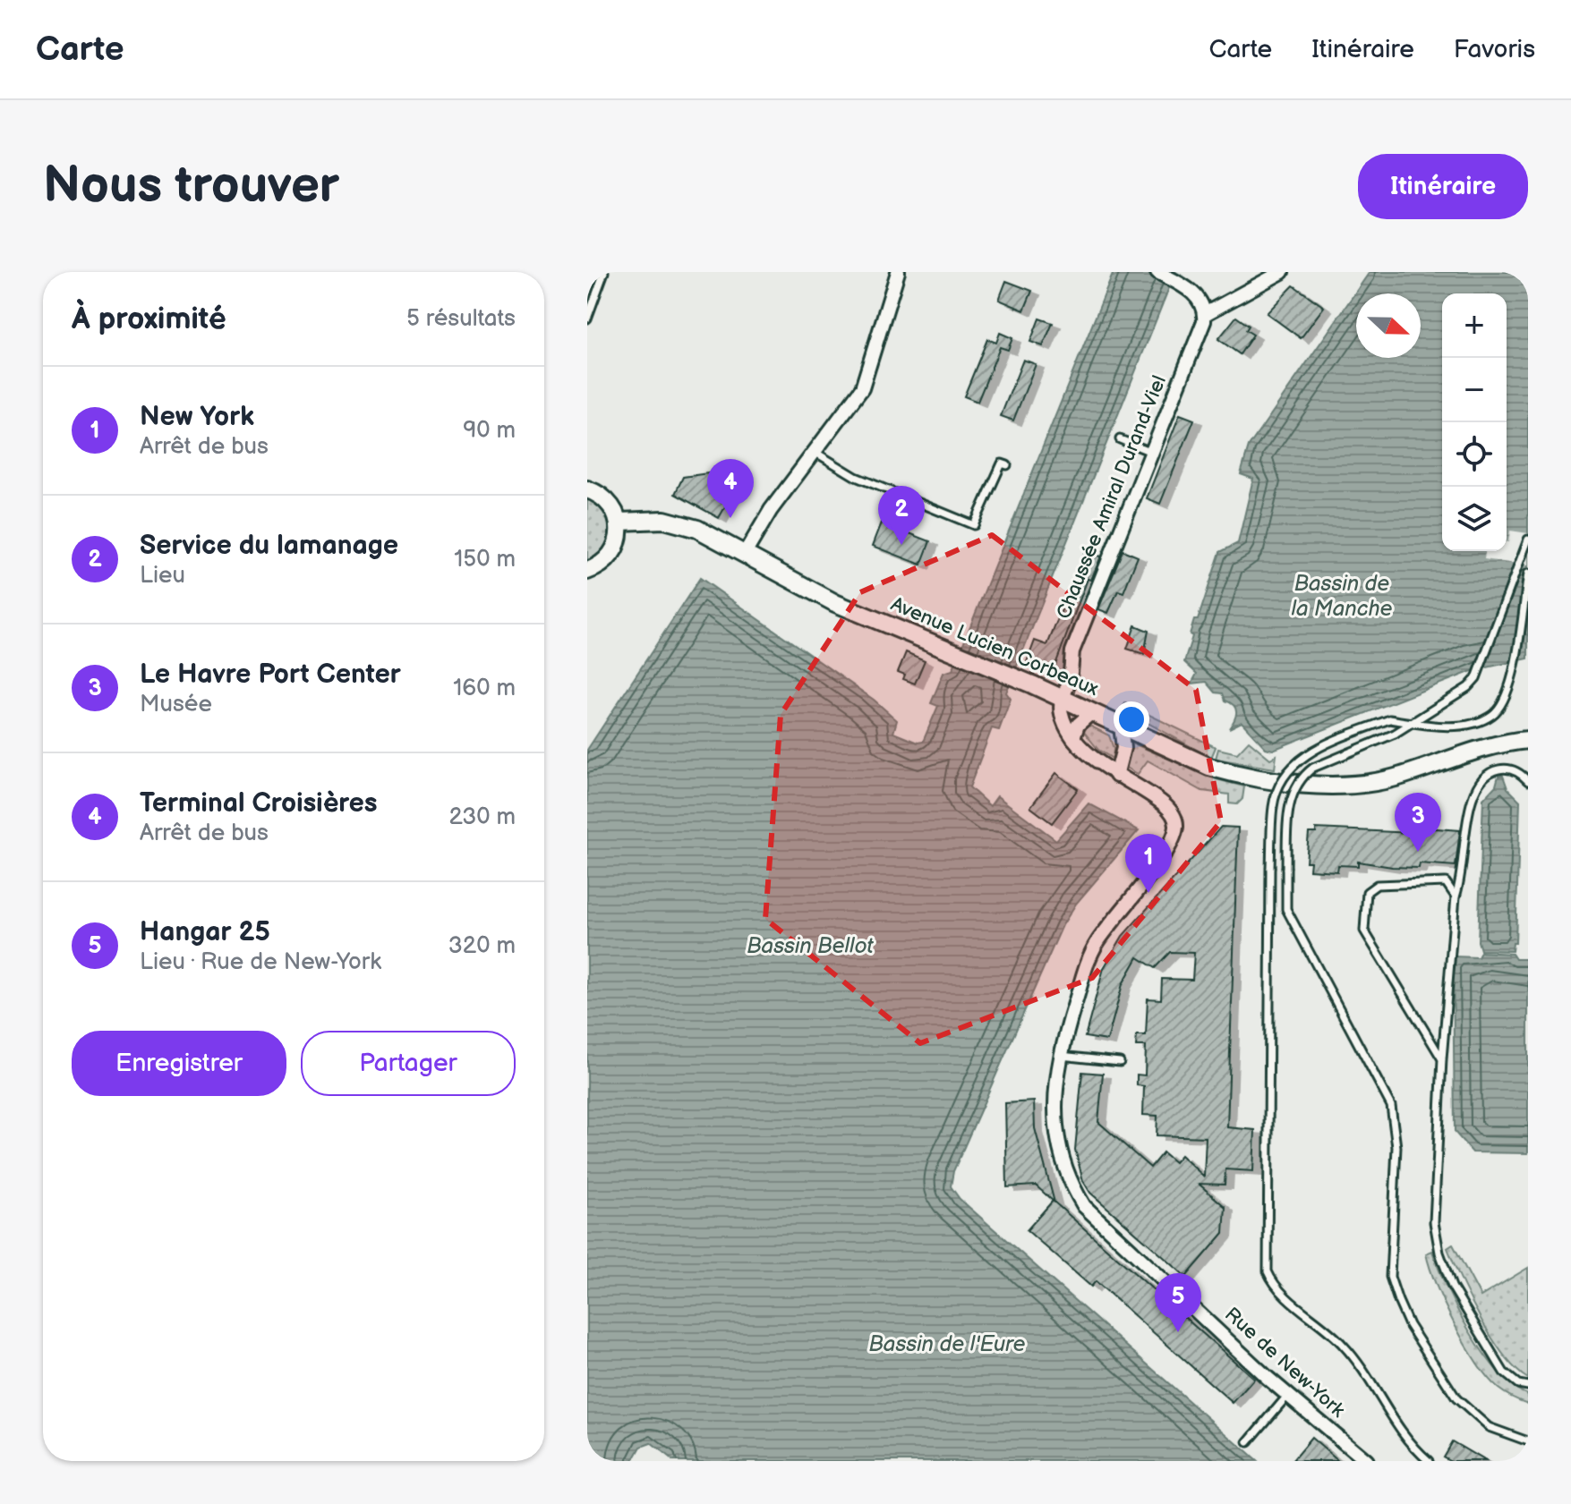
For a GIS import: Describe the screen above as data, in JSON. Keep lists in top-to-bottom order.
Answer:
{
  "streets": {
    "main road": ["Avenue Lucien Corbeaux"],
    "street": ["Chaussée Amiral Durand-Viel", "Rue de New-York"]
  },
  "crossings": [
    ["Chaussée Amiral Durand-Viel", "Avenue Lucien Corbeaux"],
    ["Chaussée Amiral Durand-Viel", "Rue de New-York"],
    ["Avenue Lucien Corbeaux", "Rue de New-York"]
  ],
  "water": ["Bassin de la Manche", "Bassin Bellot", "Bassin de l'Eure"],
  "north": "right",
  "page": {
    "header": "Carte",
    "nav": ["Carte", "Itinéraire", "Favoris"],
    "buttons": [
      "Itinéraire",
      ["Enregistrer", "Partager"]
    ],
    "title": "Nous trouver",
    "heading": ["À proximité", "5 résultats"],
    "map_buttons": ["+", "−"],
    "list": [
      {
        "mark": "1",
        "name": "New York",
        "note": "Arrêt de bus",
        "value": "90 m"
      },
      {
        "mark": "2",
        "name": "Service du lamanage",
        "note": "Lieu",
        "value": "150 m"
      },
      {
        "mark": "3",
        "name": "Le Havre Port Center",
        "note": "Musée",
        "value": "160 m"
      },
      {
        "mark": "4",
        "name": "Terminal Croisières",
        "note": "Arrêt de bus",
        "value": "230 m"
      },
      {
        "mark": "5",
        "name": "Hangar 25",
        "note": "Lieu · Rue de New-York",
        "value": "320 m"
      }
    ],
    "pins": [
      "4",
      "2",
      "3",
      "1",
      "5"
    ]
  }
}
